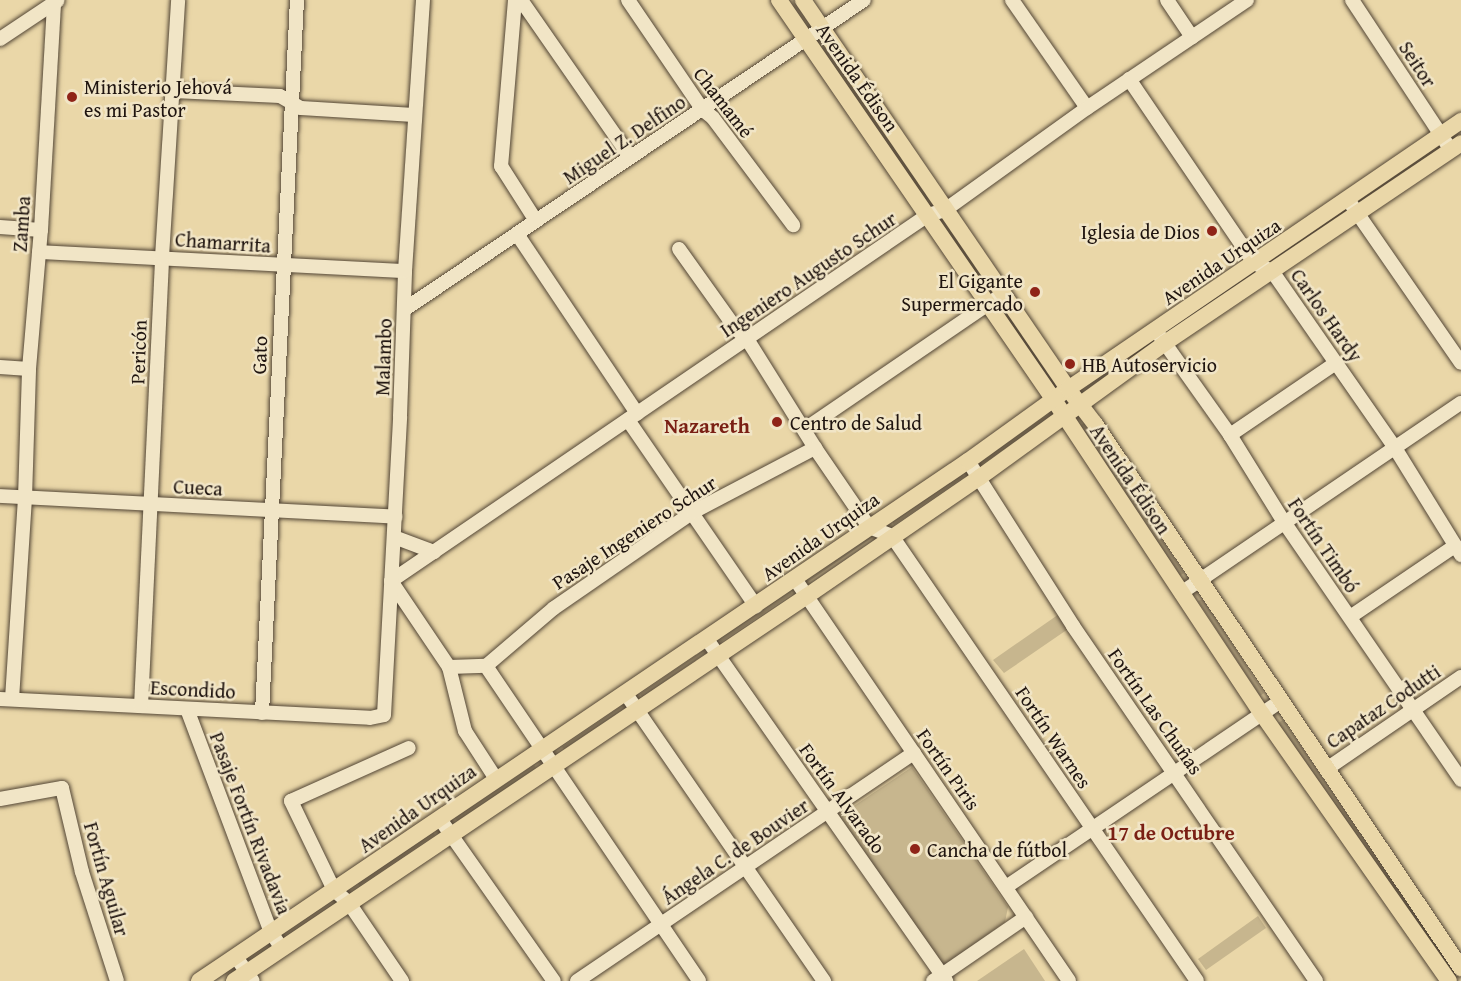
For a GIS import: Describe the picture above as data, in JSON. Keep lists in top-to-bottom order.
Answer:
{
  "streets": {
    "main road": ["Avenida Édison", "Avenida Urquiza"],
    "street": [
      "Seitor",
      "Chamamé",
      "Miguel Z. Delfino",
      "Zamba",
      "Chamarrita",
      "Ingeniero Augusto Schur",
      "Carlos Hardy",
      "Pericón",
      "Gato",
      "Malambo",
      "Cueca",
      "Pasaje Ingeniero Schur",
      "Fortín Timbó",
      "Escondido",
      "Capataz Codutti",
      "Fortín Las Chuñas",
      "Fortín Warnes",
      "Fortín Piris",
      "Fortín Alvarado",
      "Pasaje Fortín Rivadavia",
      "Ángela C. de Bouvier",
      "Fortín Aguilar"
    ]
  },
  "crossings": [
    ["Seitor", "Avenida Urquiza"],
    ["Avenida Édison", "Miguel Z. Delfino"],
    ["Avenida Édison", "Avenida Urquiza"],
    ["Avenida Édison", "Ingeniero Augusto Schur"],
    ["Avenida Édison", "Capataz Codutti"],
    ["Chamamé", "Miguel Z. Delfino"],
    ["Miguel Z. Delfino", "Malambo"],
    ["Zamba", "Chamarrita"],
    ["Zamba", "Cueca"],
    ["Zamba", "Escondido"],
    ["Chamarrita", "Pericón"],
    ["Chamarrita", "Gato"],
    ["Chamarrita", "Malambo"],
    ["Avenida Urquiza", "Carlos Hardy"],
    ["Avenida Urquiza", "Fortín Timbó"],
    ["Avenida Urquiza", "Fortín Las Chuñas"],
    ["Avenida Urquiza", "Fortín Warnes"],
    ["Avenida Urquiza", "Fortín Piris"],
    ["Avenida Urquiza", "Fortín Alvarado"],
    ["Avenida Urquiza", "Pasaje Fortín Rivadavia"],
    ["Ingeniero Augusto Schur", "Malambo"],
    ["Pericón", "Cueca"],
    ["Pericón", "Escondido"],
    ["Gato", "Cueca"],
    ["Gato", "Escondido"],
    ["Malambo", "Cueca"],
    ["Malambo", "Escondido"],
    ["Fortín Timbó", "Capataz Codutti"],
    ["Escondido", "Pasaje Fortín Rivadavia"],
    ["Fortín Piris", "Ángela C. de Bouvier"],
    ["Fortín Alvarado", "Ángela C. de Bouvier"]
  ],
  "districts": ["Nazareth", "17 de Octubre"],
  "places": [
    "Ministerio Jehová es mi Pastor",
    "Iglesia de Dios",
    "El Gigante Supermercado",
    "HB Autoservicio",
    "Centro de Salud",
    "Cancha de fútbol"
  ]
}
